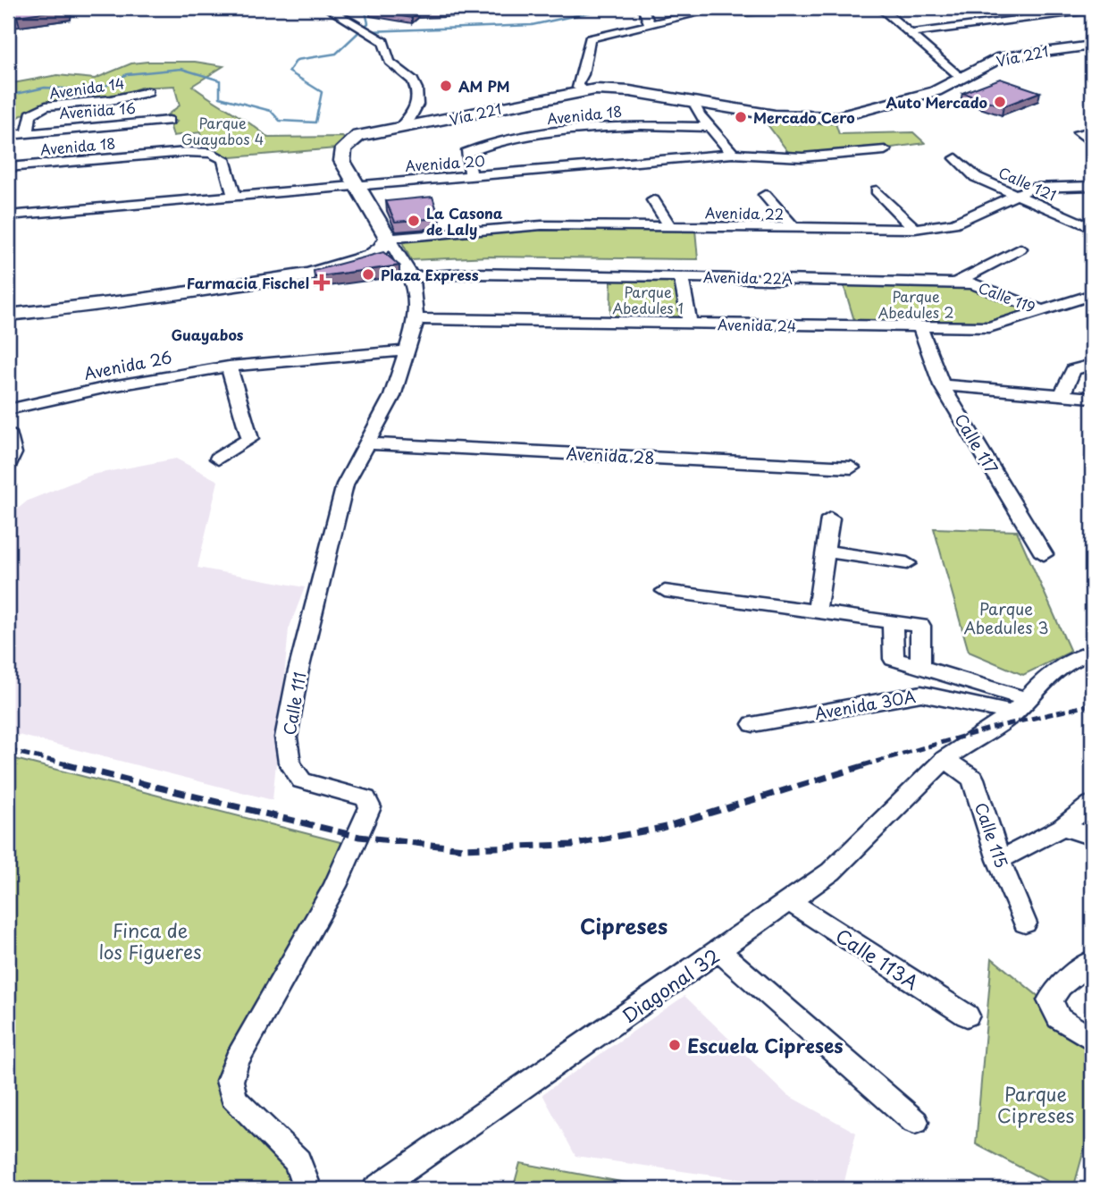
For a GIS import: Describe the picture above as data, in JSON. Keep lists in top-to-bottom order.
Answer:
{
  "streets": {
    "main road": ["Vía 221"],
    "street": [
      "Avenida 14",
      "Avenida 16",
      "Avenida 18",
      "Avenida 20",
      "Calle 121",
      "Avenida 22",
      "Avenida 22A",
      "Calle 119",
      "Avenida 24",
      "Avenida 26",
      "Calle 117",
      "Avenida 28",
      "Calle 111",
      "Avenida 30A",
      "Calle 115",
      "Calle 113A",
      "Diagonal 32"
    ]
  },
  "crossings": [
    ["Vía 221", "Avenida 20"],
    ["Vía 221", "Avenida 22"],
    ["Vía 221", "Calle 111"],
    ["Avenida 14", "Avenida 16"],
    ["Avenida 18", "Avenida 20"],
    ["Calle 121", "Avenida 22"],
    ["Avenida 22", "Calle 111"],
    ["Avenida 22A", "Calle 119"],
    ["Avenida 22A", "Calle 111"],
    ["Calle 119", "Avenida 24"],
    ["Avenida 24", "Calle 117"],
    ["Avenida 24", "Calle 111"],
    ["Avenida 26", "Calle 111"],
    ["Avenida 28", "Calle 111"],
    ["Avenida 30A", "Diagonal 32"],
    ["Calle 115", "Diagonal 32"],
    ["Calle 113A", "Diagonal 32"]
  ],
  "districts": ["Guayabos", "Cipreses"],
  "parks": [
    "Parque Guayabos 4",
    "Parque Abedules 1",
    "Parque Abedules 2",
    "Parque Abedules 3",
    "Finca de los Figueres",
    "Parque Cipreses"
  ],
  "places": {
    "other": [
      "AM PM",
      "Auto Mercado",
      "Mercado Cero",
      "La Casona de Laly",
      "Plaza Express",
      "Escuela Cipreses"
    ],
    "health": ["Farmacia Fischel"]
  }
}
